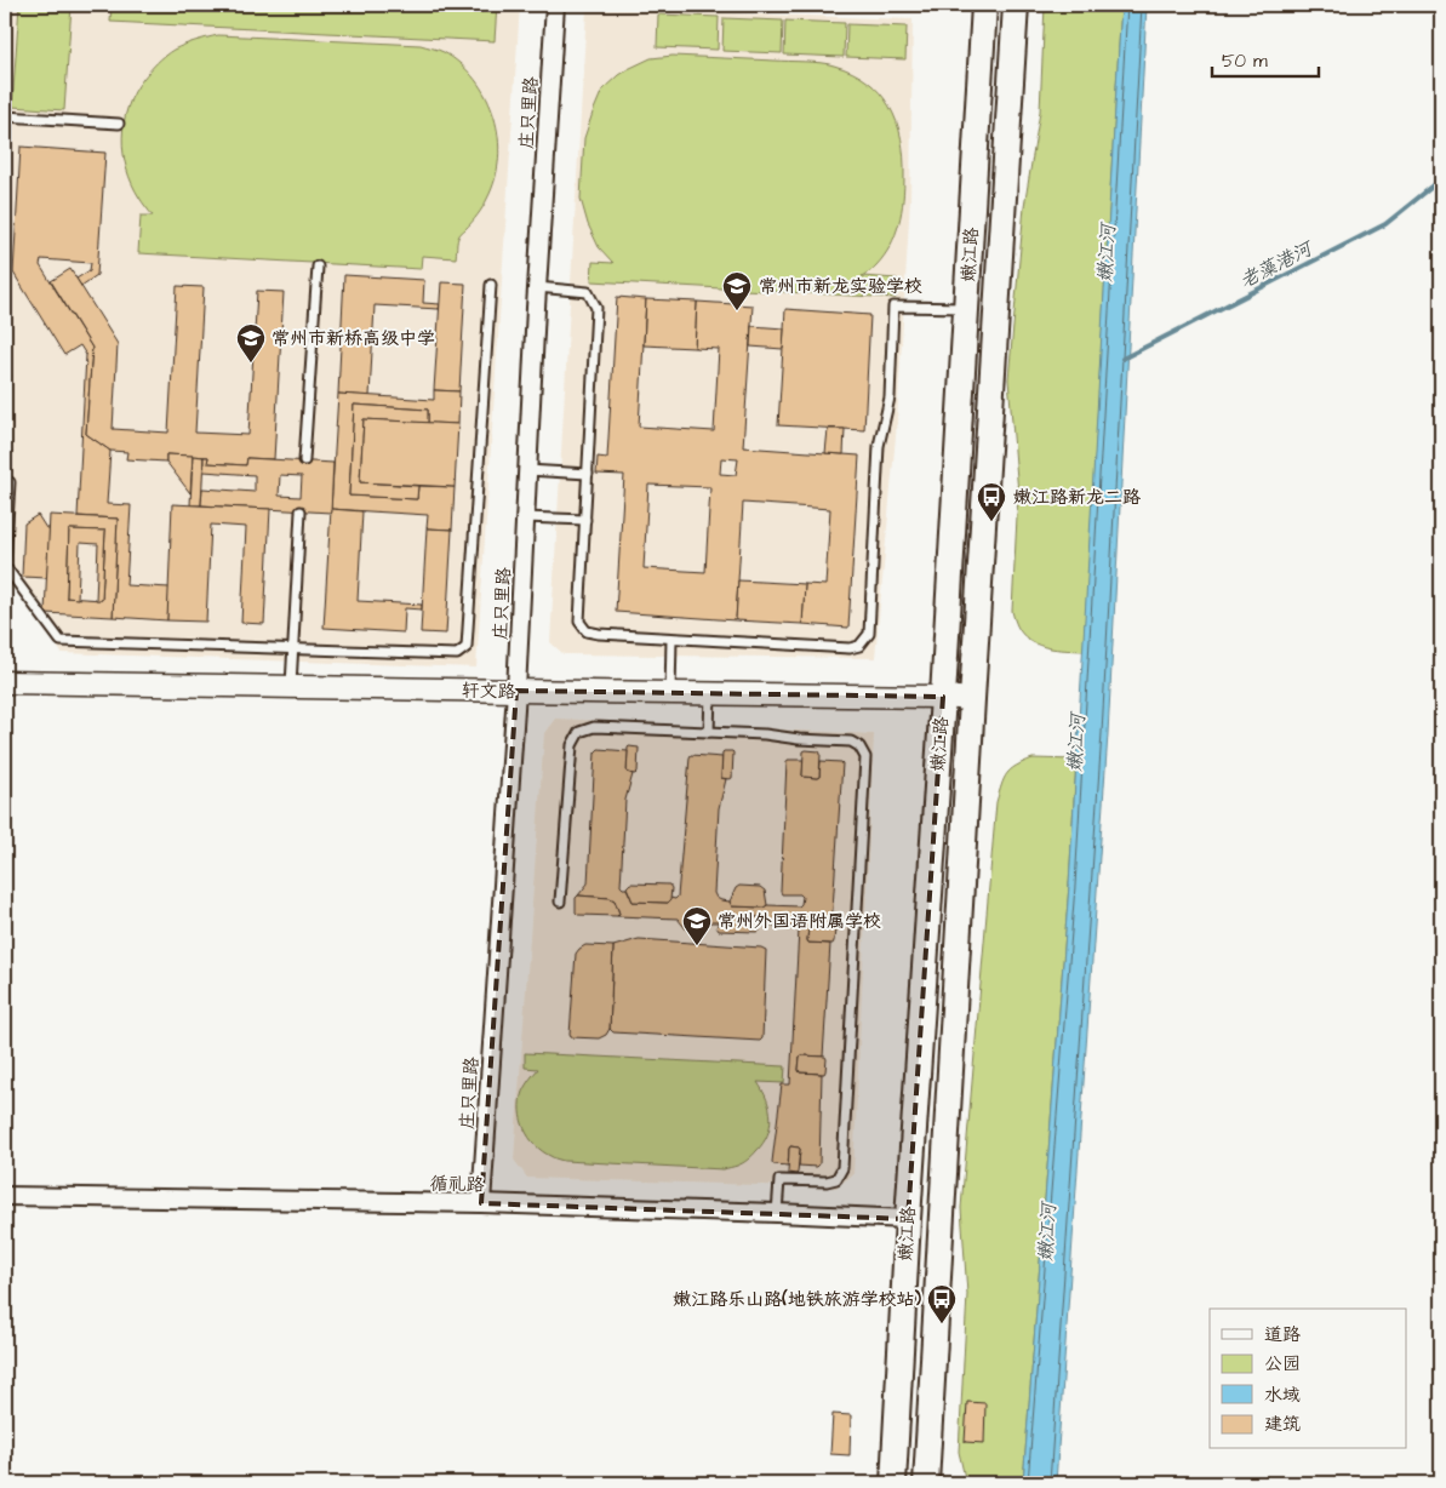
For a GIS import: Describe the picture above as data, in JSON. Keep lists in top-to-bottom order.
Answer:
{
  "streets": {
    "main road": ["嫩江路"],
    "street": ["庄只里路", "轩文路", "循礼路"]
  },
  "crossings": [
    ["庄只里路", "轩文路"],
    ["庄只里路", "循礼路"],
    ["嫩江路", "轩文路"],
    ["嫩江路", "循礼路"]
  ],
  "water": ["嫩江河", "老藻港河"],
  "places": {
    "school or university": ["常州市新龙实验学校", "常州市新桥高级中学", "常州外国语附属学校"],
    "bus stop": ["嫩江路新龙二路", "嫩江路乐山路(地铁旅游学校站)"]
  },
  "legend": [
    "道路",
    "公园",
    "水域",
    "建筑"
  ],
  "scale_bar": "50 m"
}
